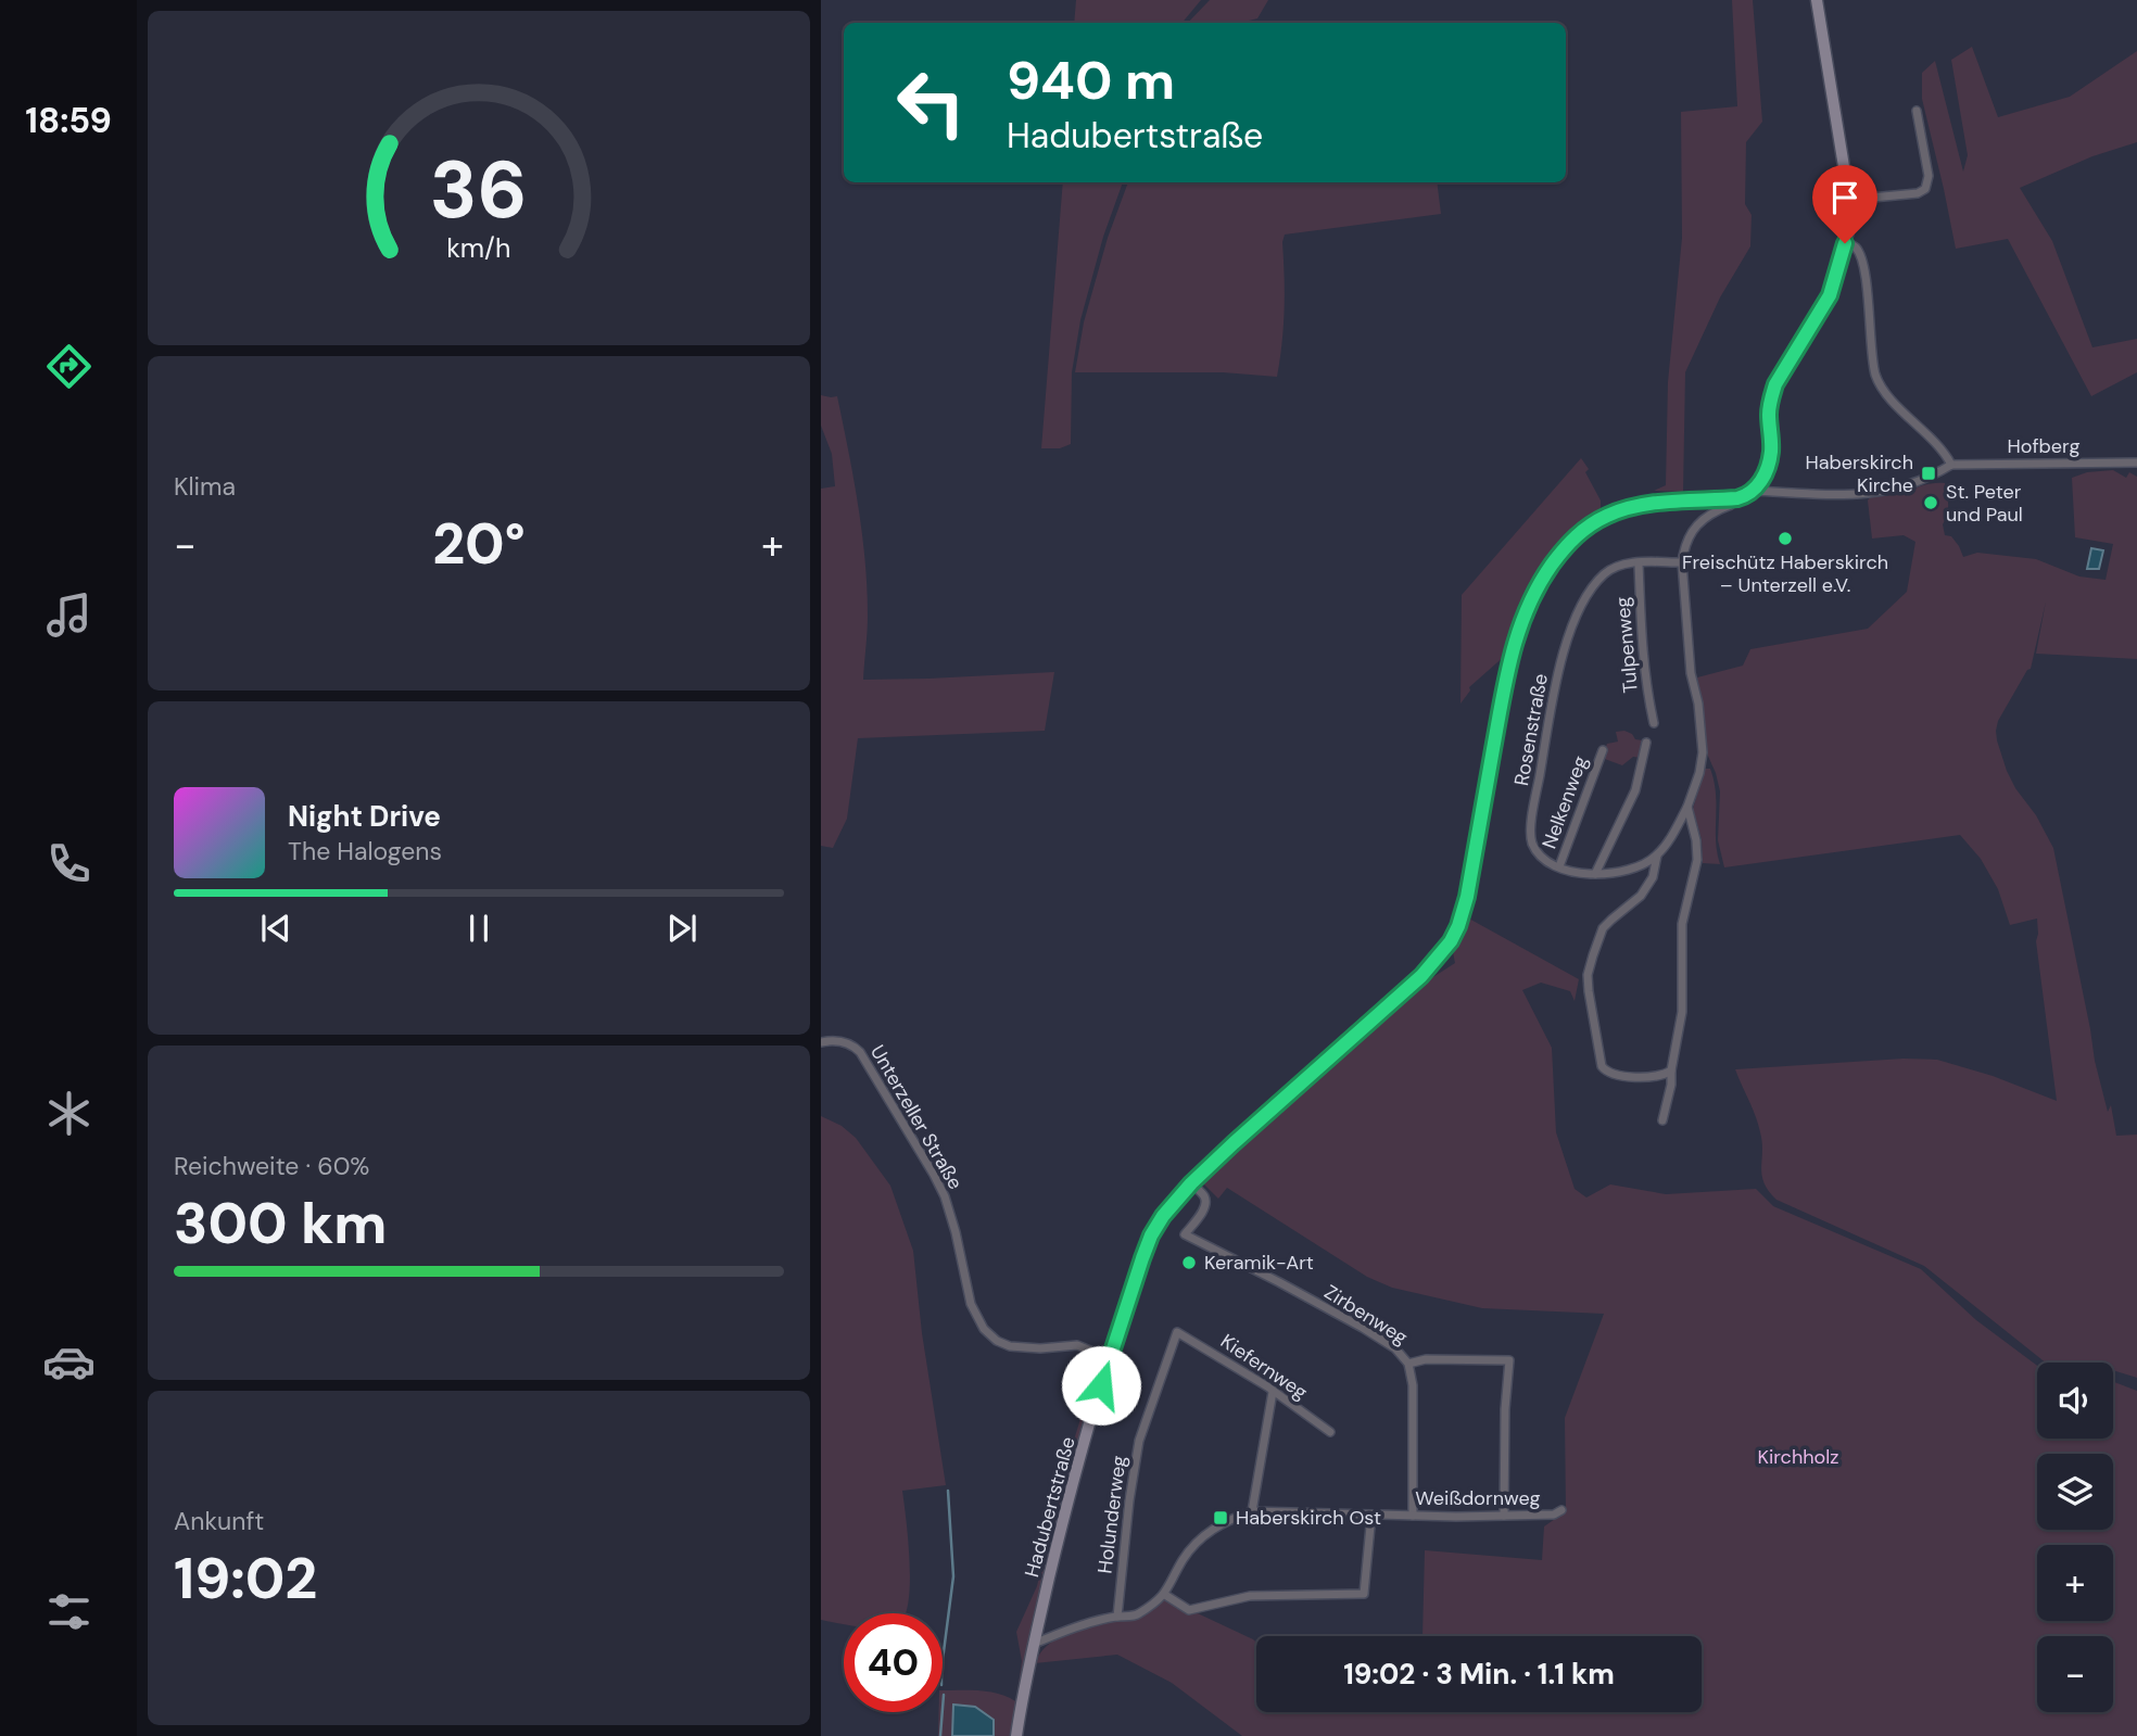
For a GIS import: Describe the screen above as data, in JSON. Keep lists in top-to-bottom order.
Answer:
{
  "streets": {
    "street": [
      "Hofberg",
      "Tulpenweg",
      "Rosenstraße",
      "Nelkenweg",
      "Unterzeller Straße",
      "Zirbenweg",
      "Kiefernweg",
      "Weißdornweg",
      "Hadubertstraße",
      "Holunderweg"
    ]
  },
  "crossings": [
    ["Tulpenweg", "Rosenstraße"],
    ["Rosenstraße", "Nelkenweg"],
    ["Unterzeller Straße", "Hadubertstraße"],
    ["Zirbenweg", "Weißdornweg"],
    ["Zirbenweg", "Hadubertstraße"],
    ["Kiefernweg", "Holunderweg"],
    ["Weißdornweg", "Hadubertstraße"],
    ["Weißdornweg", "Holunderweg"]
  ],
  "parks": ["Kirchholz"],
  "places": {
    "transit": ["Haberskirch Kirche", "Haberskirch Ost"],
    "other": ["St. Peter und Paul", "Freischütz Haberskirch – Unterzell e.V.", "Keramik-Art"]
  },
  "page": {
    "tabs": "18:59",
    "turn": ["940 m", "Hadubertstraße"],
    "tile": [
      "Klima",
      ["Reichweite · 60%", "300 km"],
      ["Ankunft", "19:02"]
    ],
    "heat": ["−", "20°", "+"],
    "song": ["Night Drive", "The Halogens"],
    "map_buttons": ["+", "−"],
    "limit": "40",
    "trip": "19:02 · 3 Min. · 1.1 km",
    "gauge": ["36", "km/h"]
  }
}
